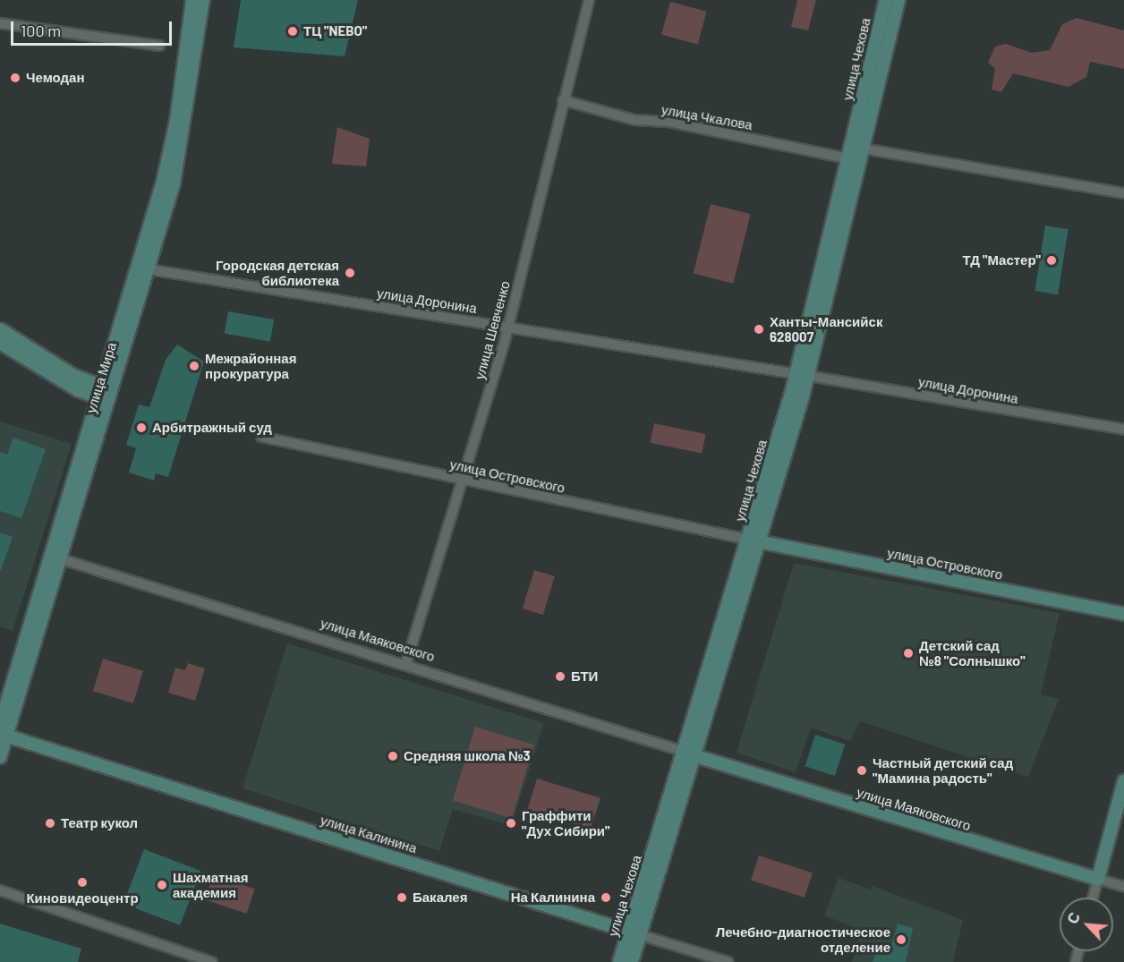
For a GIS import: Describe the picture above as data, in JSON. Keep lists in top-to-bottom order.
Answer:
{
  "streets": {
    "main road": [
      "улица Чехова",
      "улица Мира",
      "улица Островского",
      "улица Маяковского",
      "улица Калинина"
    ],
    "street": ["улица Чкалова", "улица Доронина", "улица Шевченко"]
  },
  "crossings": [
    ["улица Чехова", "улица Чкалова"],
    ["улица Чехова", "улица Доронина"],
    ["улица Чехова", "улица Островского"],
    ["улица Чехова", "улица Маяковского"],
    ["улица Чехова", "улица Калинина"],
    ["улица Чкалова", "улица Шевченко"],
    ["улица Доронина", "улица Шевченко"],
    ["улица Доронина", "улица Мира"],
    ["улица Шевченко", "улица Островского"],
    ["улица Шевченко", "улица Маяковского"],
    ["улица Мира", "улица Маяковского"],
    ["улица Мира", "улица Калинина"]
  ],
  "places": [
    "ТЦ \"NEBO\"",
    "Чемодан",
    "ТД \"Мастер\"",
    "Городская детская библиотека",
    "Ханты-Мансийск 628007",
    "Межрайонная прокуратура",
    "Арбитражный суд",
    "Детский сад №8 \"Солнышко\"",
    "БТИ",
    "Средняя школа №3",
    "Частный детский сад \"Мамина радость\"",
    "Театр кукол",
    "Граффити \"Дух Сибири\"",
    "Киновидеоцентр",
    "Шахматная академия",
    "Бакалея",
    "На Калинина",
    "Лечебно-диагностическое отделение"
  ],
  "scale_bar": "100 m",
  "north": "top left"
}
